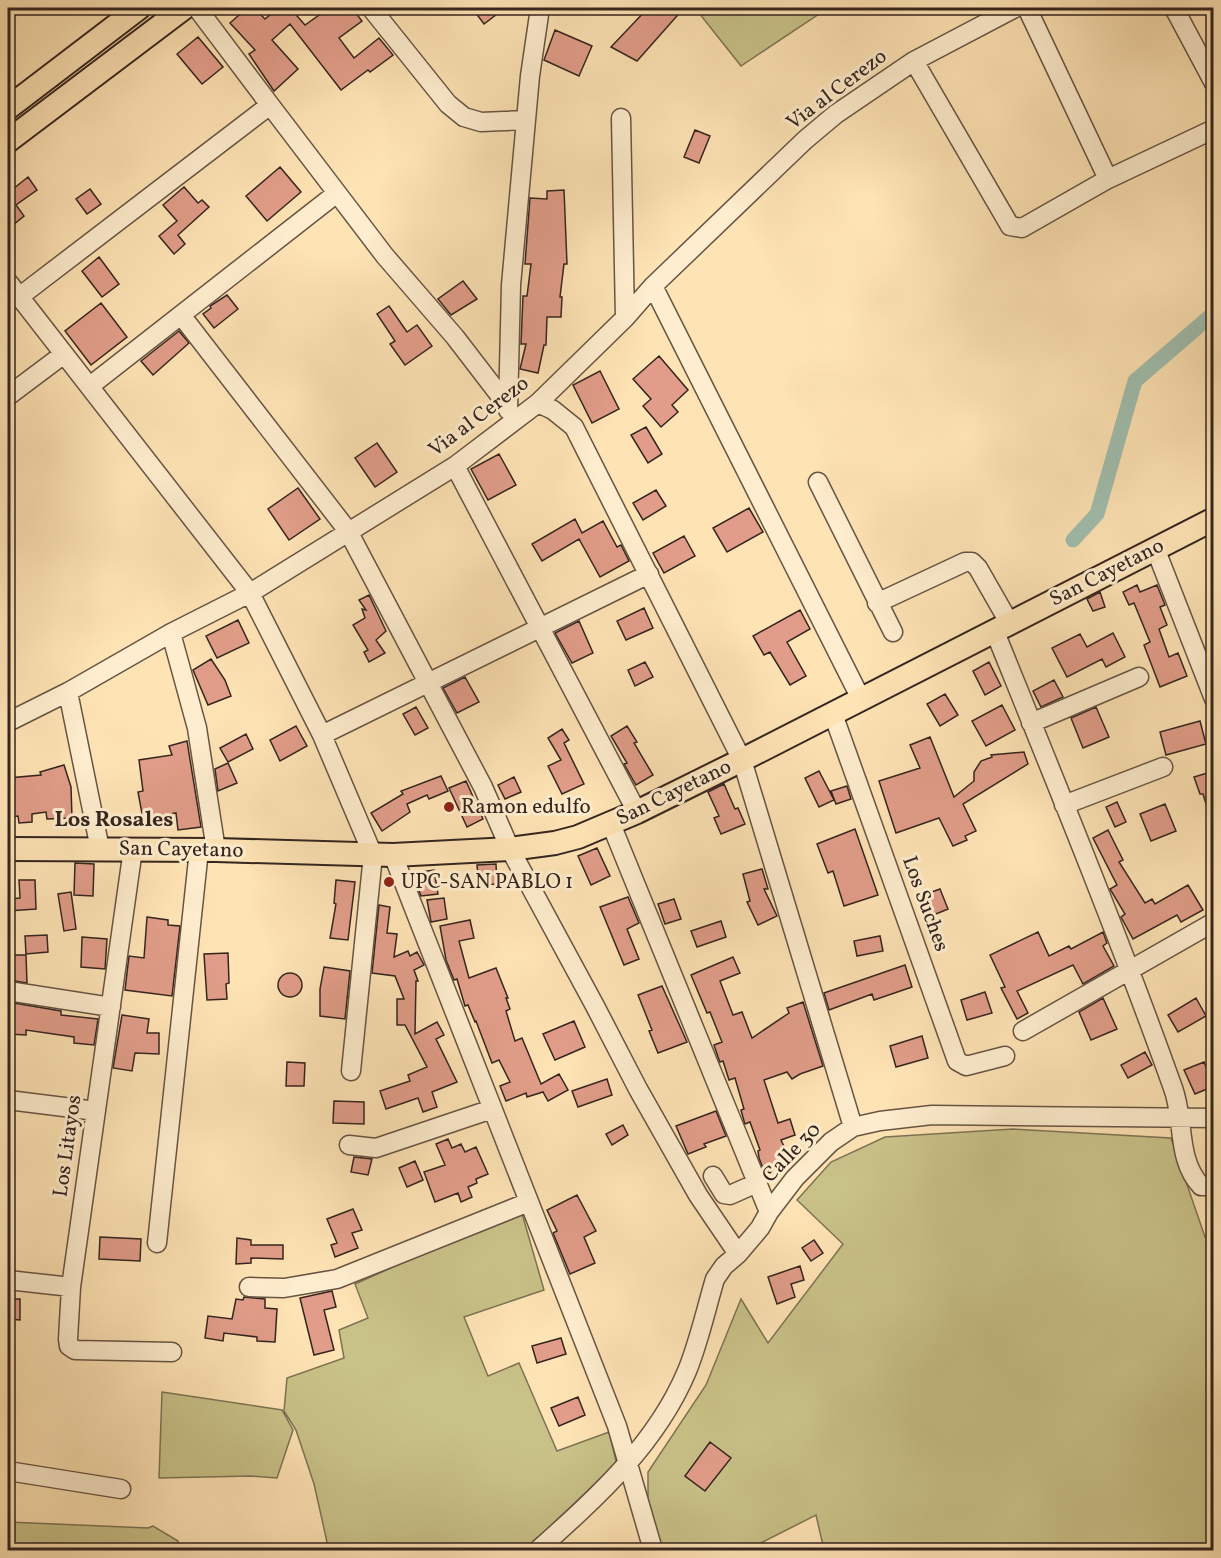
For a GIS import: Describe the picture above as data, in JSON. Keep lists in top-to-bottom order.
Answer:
{
  "streets": {
    "main road": ["San Cayetano"],
    "street": [
      "Via al Cerezo",
      "Los Suches",
      "Los Litayos",
      "Calle 30"
    ]
  },
  "crossings": [
    ["San Cayetano", "Los Suches"],
    ["San Cayetano", "Los Litayos"]
  ],
  "districts": ["Los Rosales"],
  "places": ["Ramon edulfo", "UPC-SAN PABLO 1"]
}
